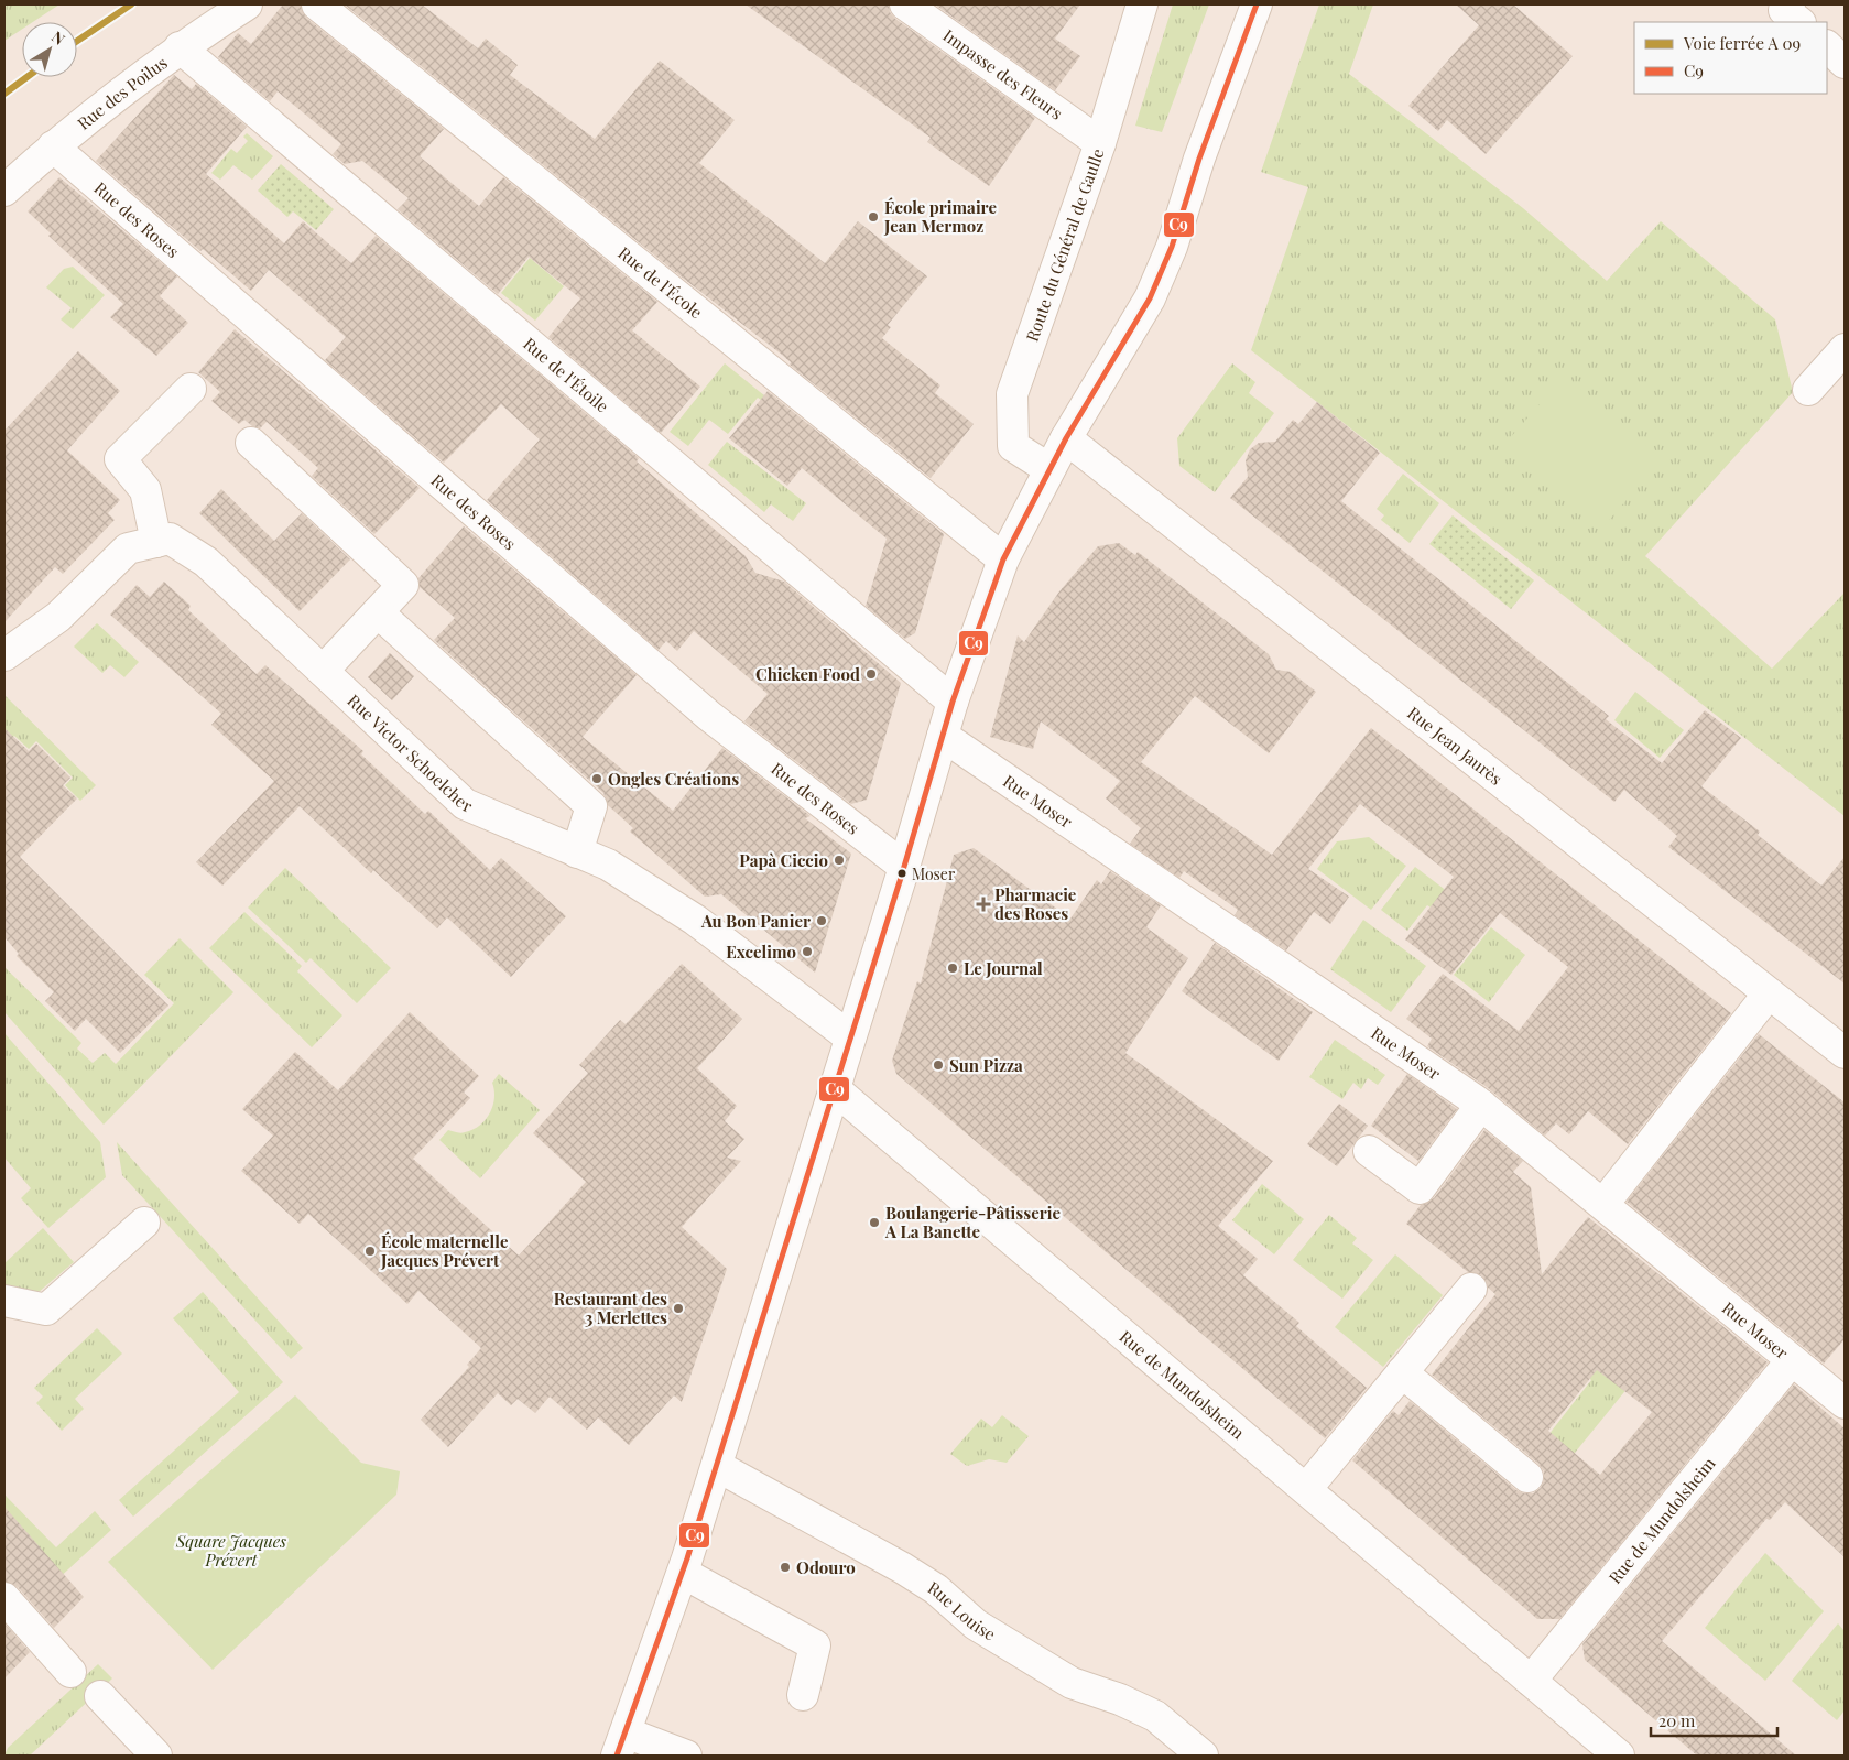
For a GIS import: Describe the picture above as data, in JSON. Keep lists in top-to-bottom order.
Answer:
{
  "streets": {
    "street": [
      "Impasse des Fleurs",
      "Rue des Poilus",
      "Rue des Roses",
      "Route du Général de Gaulle",
      "Rue de l'École",
      "Rue de l'Étoile",
      "Rue Jean Jaurès",
      "Rue Victor Schoelcher",
      "Rue Moser",
      "Rue de Mundolsheim",
      "Rue Louise"
    ]
  },
  "crossings": [
    ["Impasse des Fleurs", "Route du Général de Gaulle"],
    ["Rue des Poilus", "Rue des Roses"],
    ["Rue des Poilus", "Rue de l'Étoile"],
    ["Rue Moser", "Rue de Mundolsheim"]
  ],
  "parks": ["Square Jacques Prévert"],
  "places": {
    "other": [
      "École primaire Jean Mermoz",
      "Chicken Food",
      "Ongles Créations",
      "Papà Ciccio",
      "Moser",
      "Au Bon Panier",
      "Excelimo",
      "Le Journal",
      "Sun Pizza",
      "Boulangerie-Pâtisserie A La Banette",
      "École maternelle Jacques Prévert",
      "Restaurant des 3 Merlettes",
      "Odouro"
    ],
    "health": ["Pharmacie des Roses"]
  },
  "lines": ["transit line C9"],
  "legend": ["Voie ferrée A 09", "C9"],
  "scale_bar": "20 m",
  "north": "top right"
}
